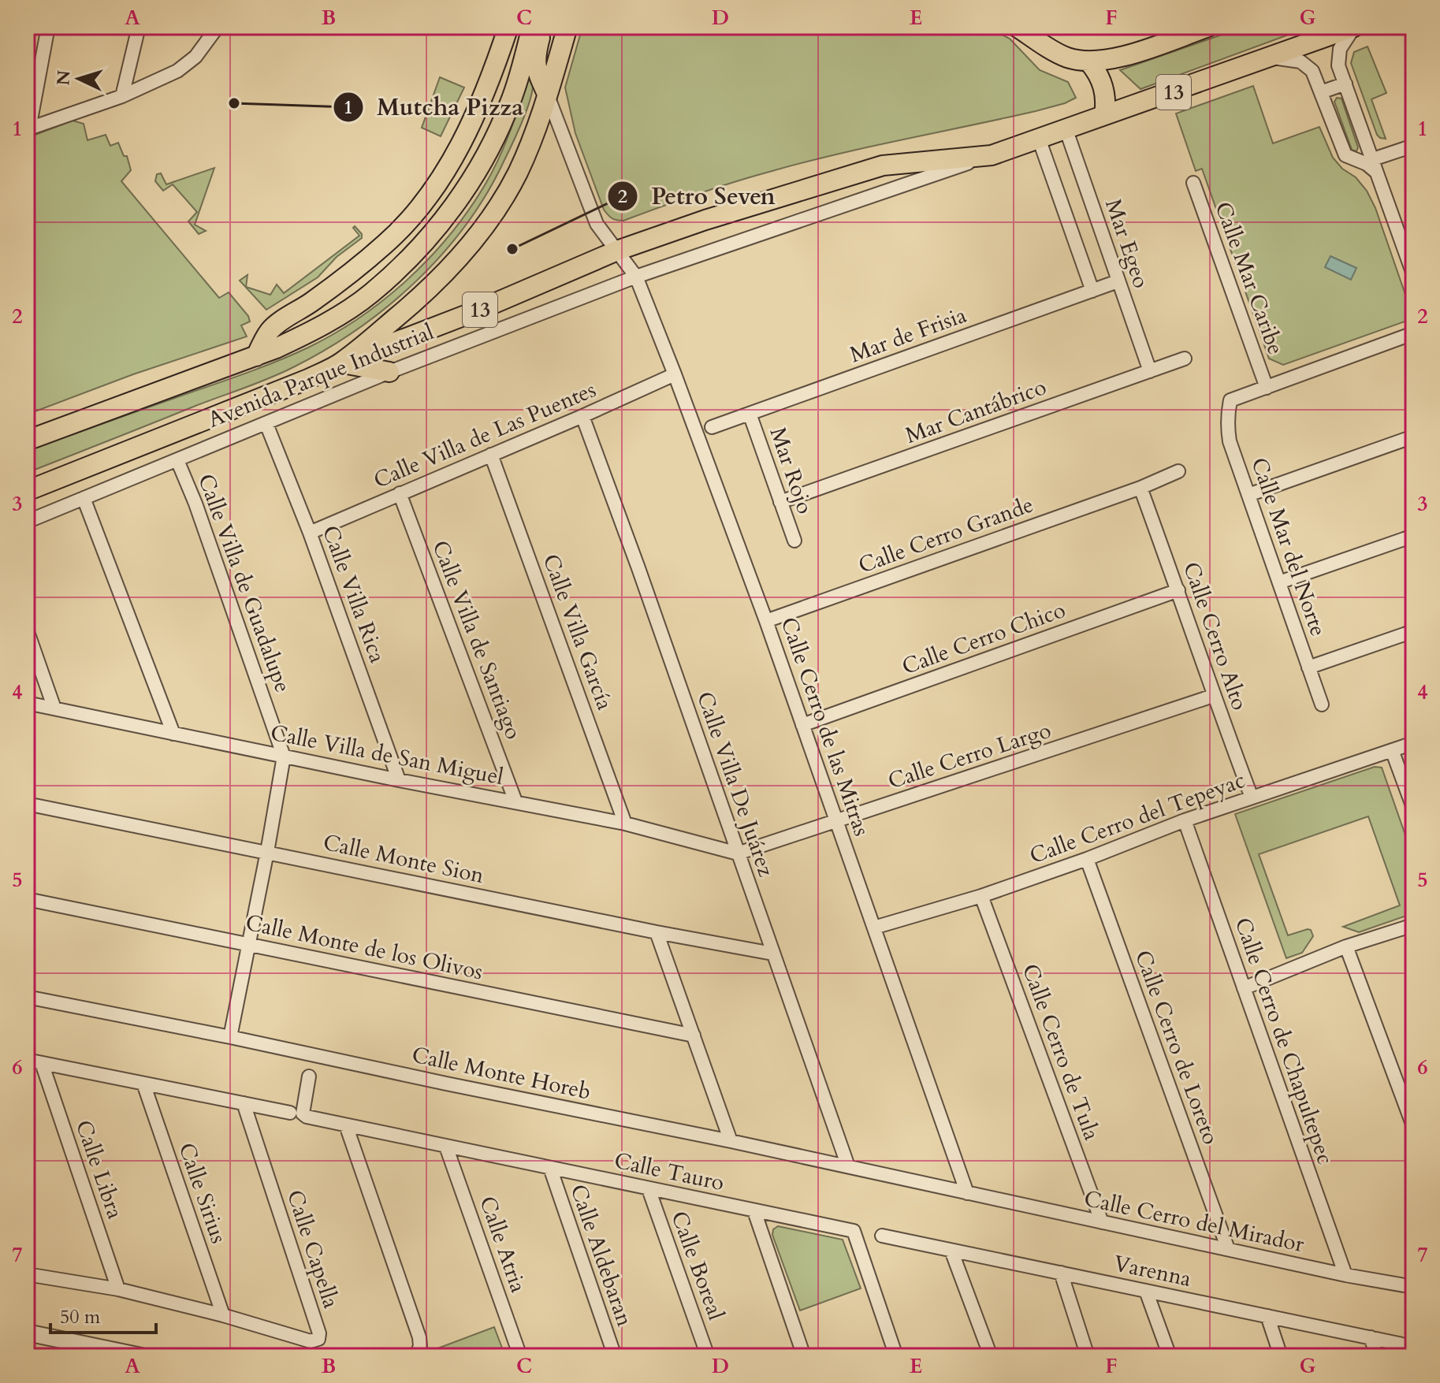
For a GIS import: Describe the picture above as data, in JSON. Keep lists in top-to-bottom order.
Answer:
{
  "streets": {
    "main road": ["13"],
    "street": [
      "Mar Egeo",
      "Calle Mar Caribe",
      "Mar de Frisia",
      "Avenida Parque Industrial",
      "Mar Cantábrico",
      "Calle Villa de Las Puentes",
      "Mar Rojo",
      "Calle Cerro Grande",
      "Calle Mar del Norte",
      "Calle Villa de Guadalupe",
      "Calle Villa Rica",
      "Calle Villa García",
      "Calle Cerro Alto",
      "Calle Cerro Chico",
      "Calle Villa de Santiago",
      "Calle Cerro de las Mitras",
      "Calle Villa de San Miguel",
      "Calle Cerro Largo",
      "Calle Villa De Juárez",
      "Calle Cerro del Tepeyac",
      "Calle Monte Sion",
      "Calle Monte de los Olivos",
      "Calle Cerro de Chapultepec",
      "Calle Cerro de Loreto",
      "Calle Cerro de Tula",
      "Calle Monte Horeb",
      "Calle Libra",
      "Calle Tauro",
      "Calle Sirius",
      "Calle Cerro del Mirador",
      "Calle Atria",
      "Calle Capella",
      "Calle Aldebaran",
      "Calle Boreal",
      "Varenna"
    ]
  },
  "crossings": [
    ["13", "Mar Egeo"],
    ["13", "Avenida Parque Industrial"],
    ["13", "Calle Cerro de las Mitras"],
    ["Mar Egeo", "Mar de Frisia"],
    ["Mar Egeo", "Mar Cantábrico"],
    ["Calle Mar Caribe", "Calle Mar del Norte"],
    ["Mar de Frisia", "Mar Rojo"],
    ["Avenida Parque Industrial", "Calle Villa de Guadalupe"],
    ["Avenida Parque Industrial", "Calle Villa Rica"],
    ["Avenida Parque Industrial", "Calle Cerro de las Mitras"],
    ["Mar Cantábrico", "Mar Rojo"],
    ["Calle Villa de Las Puentes", "Calle Villa Rica"],
    ["Calle Villa de Las Puentes", "Calle Villa García"],
    ["Calle Villa de Las Puentes", "Calle Villa de Santiago"],
    ["Calle Villa de Las Puentes", "Calle Cerro de las Mitras"],
    ["Calle Villa de Las Puentes", "Calle Villa De Juárez"],
    ["Calle Cerro Grande", "Calle Cerro Alto"],
    ["Calle Cerro Grande", "Calle Cerro de las Mitras"],
    ["Calle Villa de Guadalupe", "Calle Villa de San Miguel"],
    ["Calle Villa Rica", "Calle Villa de San Miguel"],
    ["Calle Villa García", "Calle Villa de San Miguel"],
    ["Calle Cerro Alto", "Calle Cerro Chico"],
    ["Calle Cerro Alto", "Calle Cerro Largo"],
    ["Calle Cerro Alto", "Calle Cerro del Tepeyac"],
    ["Calle Cerro Chico", "Calle Cerro de las Mitras"],
    ["Calle Villa de Santiago", "Calle Villa de San Miguel"],
    ["Calle Cerro de las Mitras", "Calle Cerro Largo"],
    ["Calle Cerro de las Mitras", "Calle Cerro del Tepeyac"],
    ["Calle Cerro de las Mitras", "Calle Monte Horeb"],
    ["Calle Cerro de las Mitras", "Calle Cerro del Mirador"],
    ["Calle Villa de San Miguel", "Calle Cerro Largo"],
    ["Calle Villa de San Miguel", "Calle Villa De Juárez"],
    ["Calle Cerro Largo", "Calle Villa De Juárez"],
    ["Calle Villa De Juárez", "Calle Monte Sion"],
    ["Calle Villa De Juárez", "Calle Monte Horeb"],
    ["Calle Cerro del Tepeyac", "Calle Cerro de Chapultepec"],
    ["Calle Cerro del Tepeyac", "Calle Cerro de Loreto"],
    ["Calle Cerro del Tepeyac", "Calle Cerro de Tula"],
    ["Calle Cerro de Chapultepec", "Calle Cerro del Mirador"],
    ["Calle Cerro de Loreto", "Calle Cerro del Mirador"],
    ["Calle Cerro de Tula", "Calle Cerro del Mirador"],
    ["Calle Monte Horeb", "Calle Cerro del Mirador"],
    ["Calle Libra", "Calle Capella"],
    ["Calle Tauro", "Calle Atria"],
    ["Calle Tauro", "Calle Aldebaran"],
    ["Calle Tauro", "Calle Boreal"],
    ["Calle Sirius", "Calle Capella"]
  ],
  "places": ["Mutcha Pizza", "Petro Seven"],
  "scale_bar": "50 m",
  "north": "left",
  "grid": {
    "columns": [
      "A",
      "B",
      "C",
      "D",
      "E",
      "F",
      "G"
    ],
    "rows": [
      "1",
      "2",
      "3",
      "4",
      "5",
      "6",
      "7"
    ]
  }
}
